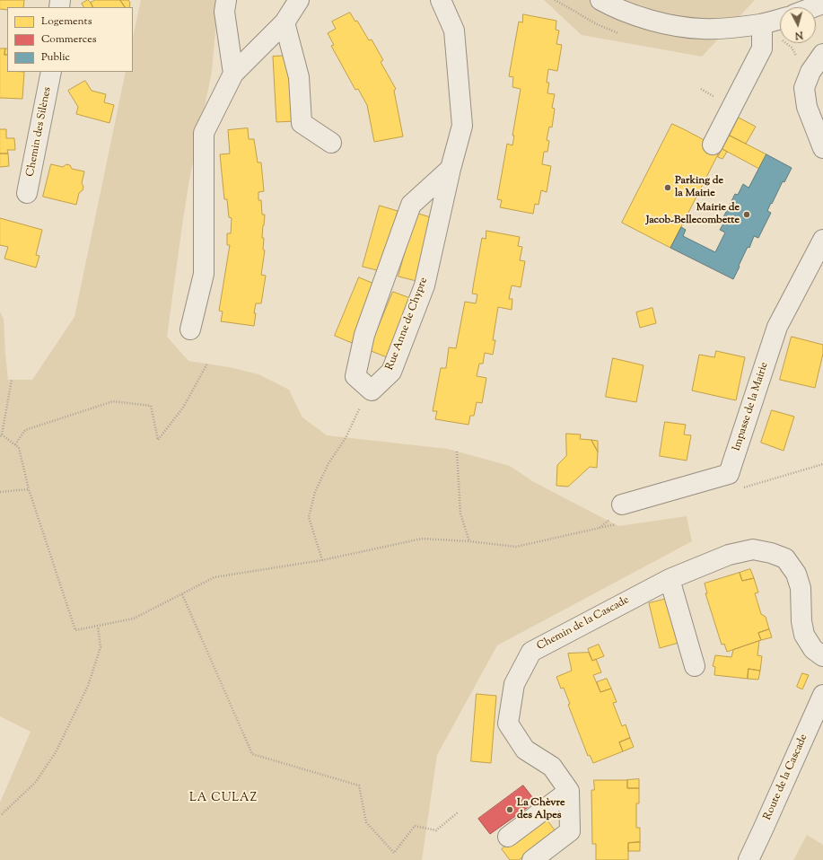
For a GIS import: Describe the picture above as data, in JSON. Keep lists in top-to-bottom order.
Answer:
{
  "streets": {
    "street": [
      "Chemin des Silènes",
      "Rue Anne de Chypre",
      "Impasse de la Mairie",
      "Chemin de la Cascade",
      "Route de la Cascade"
    ]
  },
  "districts": ["LA CULAZ"],
  "places": ["Parking de la Mairie", "Mairie de Jacob-Bellecombette", "La Chèvre des Alpes"],
  "legend": ["Logements", "Commerces", "Public"],
  "north": "bottom"
}
